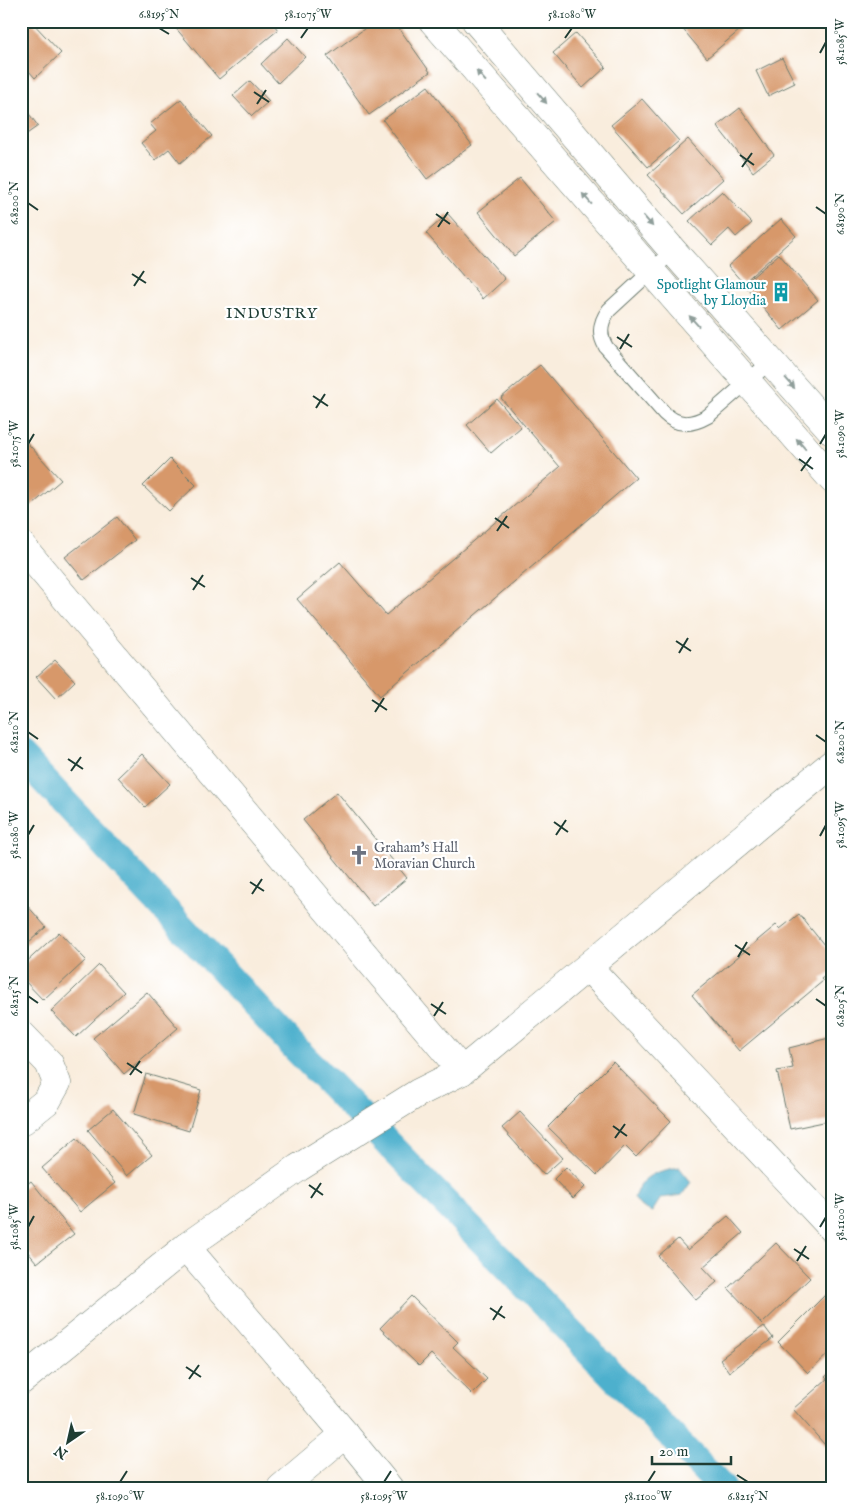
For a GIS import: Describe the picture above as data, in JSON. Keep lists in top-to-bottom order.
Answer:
{
  "districts": ["INDUSTRY"],
  "places": {
    "building": ["Spotlight Glamour by Lloydia"],
    "church": ["Graham's Hall Moravian Church"]
  },
  "scale_bar": "20 m",
  "north": "bottom left",
  "coordinates": [
    "6.8195°N",
    "58.1075°W",
    "58.1080°W",
    "58.1085°W",
    "6.8200°N",
    "6.8190°N",
    "58.1090°W",
    "6.8210°N",
    "58.1095°W",
    "6.8215°N",
    "6.8205°N",
    "58.1100°W"
  ]
}
